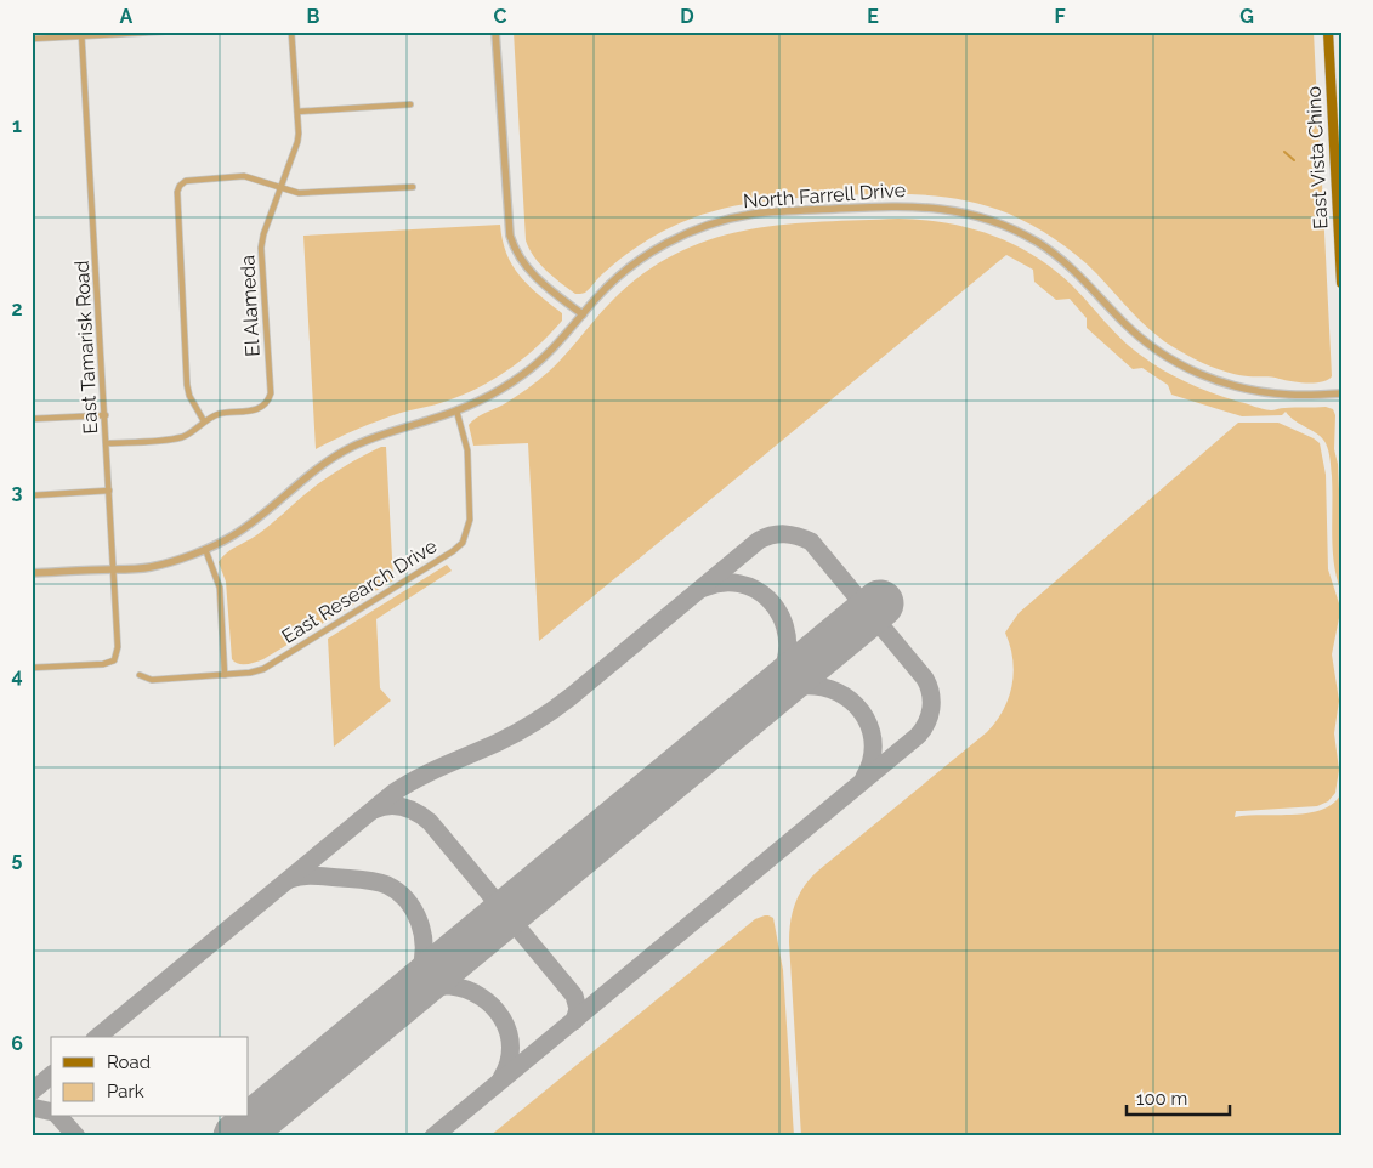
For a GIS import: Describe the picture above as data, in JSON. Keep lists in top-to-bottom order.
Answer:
{
  "streets": {
    "main road": ["East Vista Chino"],
    "street": [
      "North Farrell Drive",
      "El Alameda",
      "East Tamarisk Road",
      "East Research Drive"
    ]
  },
  "crossings": [
    ["North Farrell Drive", "East Tamarisk Road"],
    ["North Farrell Drive", "East Research Drive"]
  ],
  "legend": ["Road", "Park"],
  "scale_bar": "100 m",
  "grid": {
    "columns": [
      "A",
      "B",
      "C",
      "D",
      "E",
      "F",
      "G"
    ],
    "rows": [
      "1",
      "2",
      "3",
      "4",
      "5",
      "6"
    ]
  }
}
